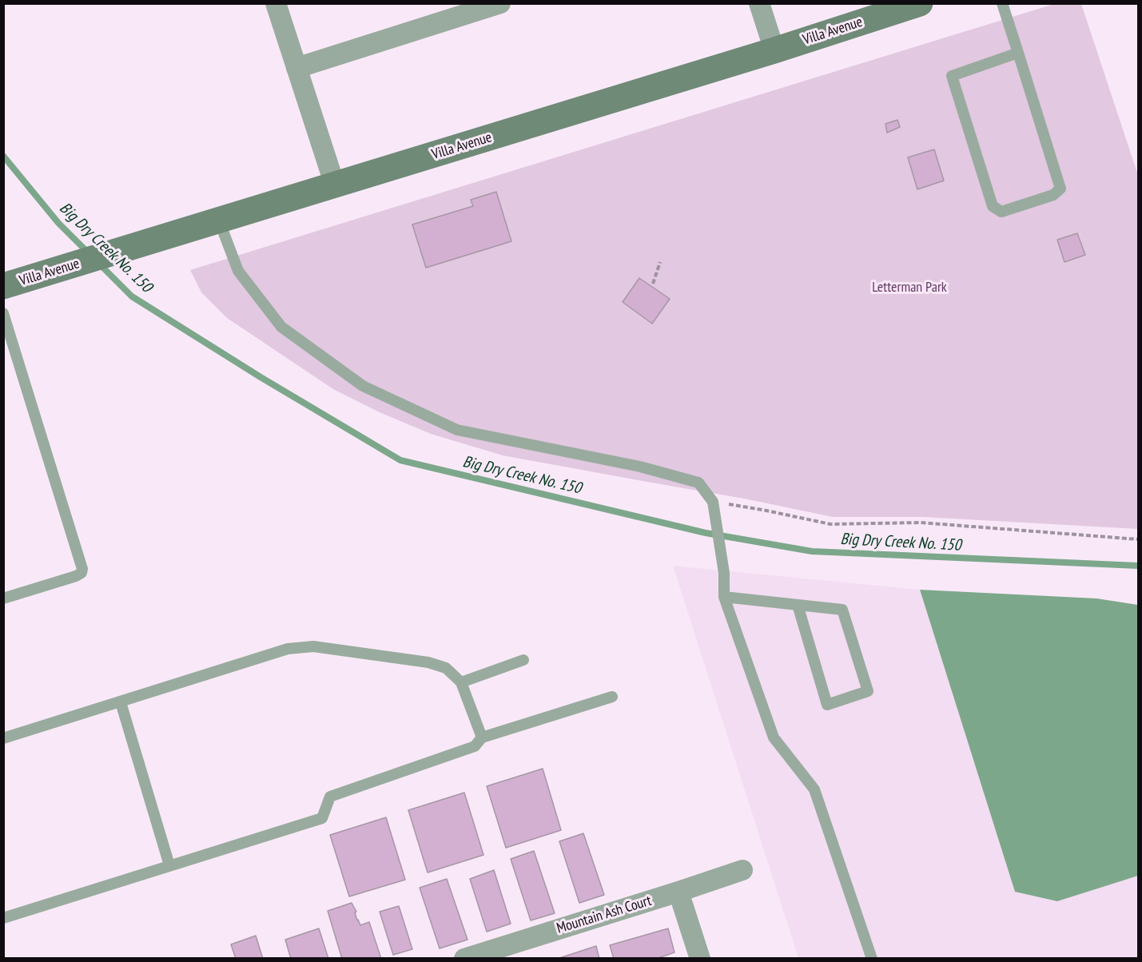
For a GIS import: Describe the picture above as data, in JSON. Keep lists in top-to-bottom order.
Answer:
{
  "streets": {
    "main road": ["Villa Avenue"],
    "street": ["Mountain Ash Court"]
  },
  "water": ["Big Dry Creek No. 150"],
  "parks": ["Letterman Park"]
}
